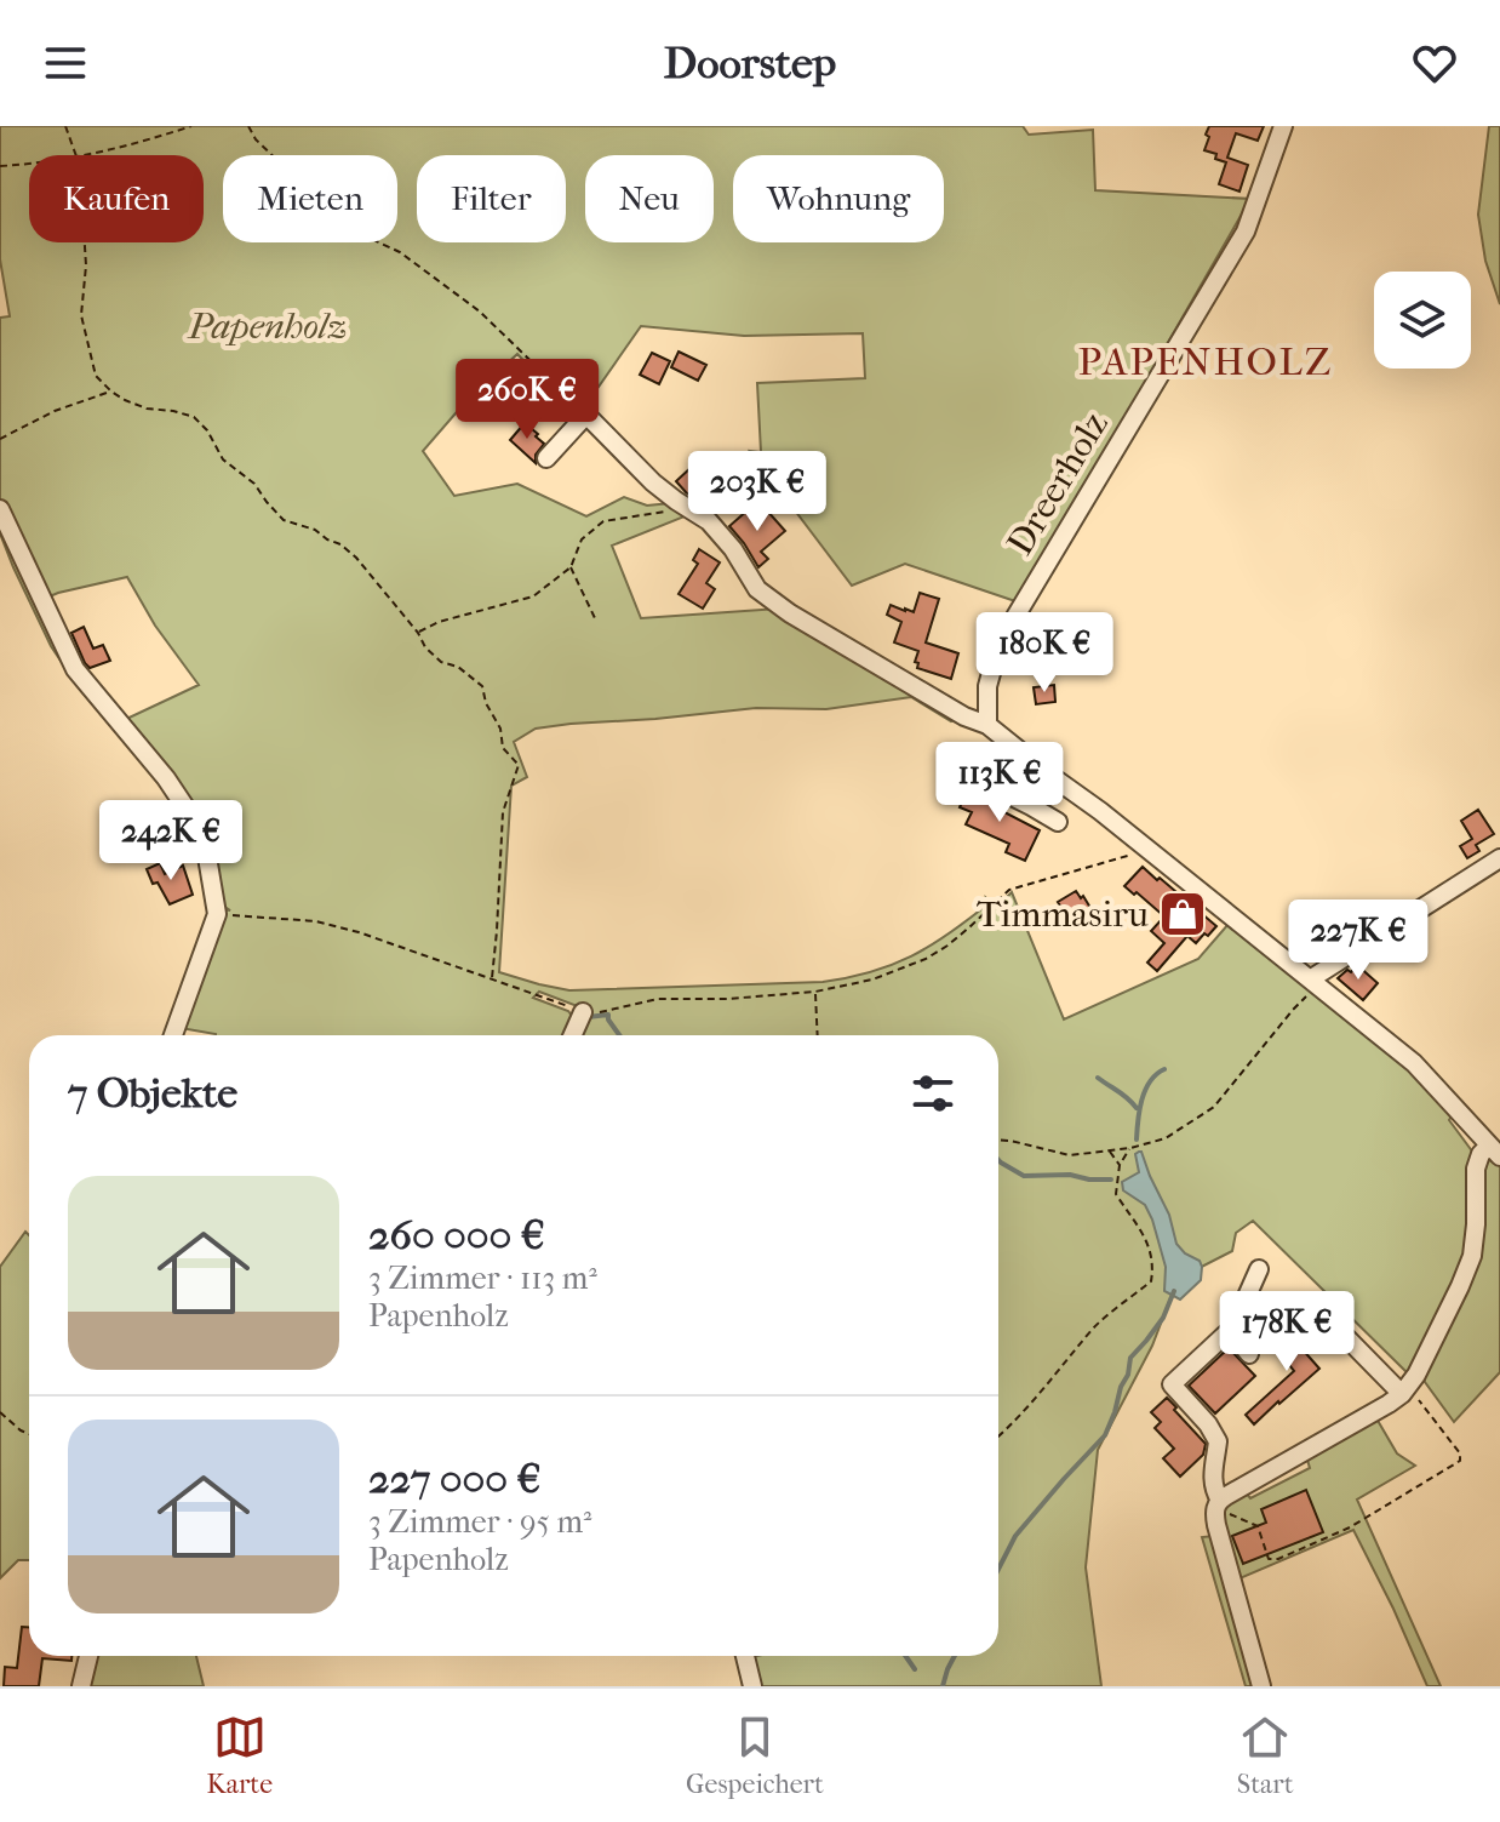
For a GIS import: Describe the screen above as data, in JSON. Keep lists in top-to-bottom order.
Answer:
{
  "streets": {
    "street": ["Dreerholz"]
  },
  "districts": ["PAPENHOLZ"],
  "parks": ["Papenholz"],
  "places": {
    "shop": ["Timmasiru"]
  },
  "page": {
    "header": "Doorstep",
    "chip": [
      "Kaufen",
      "Mieten",
      "Filter",
      "Neu",
      "Wohnung"
    ],
    "price": [
      "260K €",
      "203K €",
      "180K €",
      "113K €",
      "242K €",
      "227K €",
      "178K €"
    ],
    "heading": "7 Objekte",
    "list": [
      {
        "name": "260 000 €",
        "note": "3 Zimmer · 113 m² · Papenholz"
      },
      {
        "name": "227 000 €",
        "note": "3 Zimmer · 95 m² · Papenholz"
      }
    ],
    "tabs": ["Karte", "Gespeichert", "Start"]
  }
}
